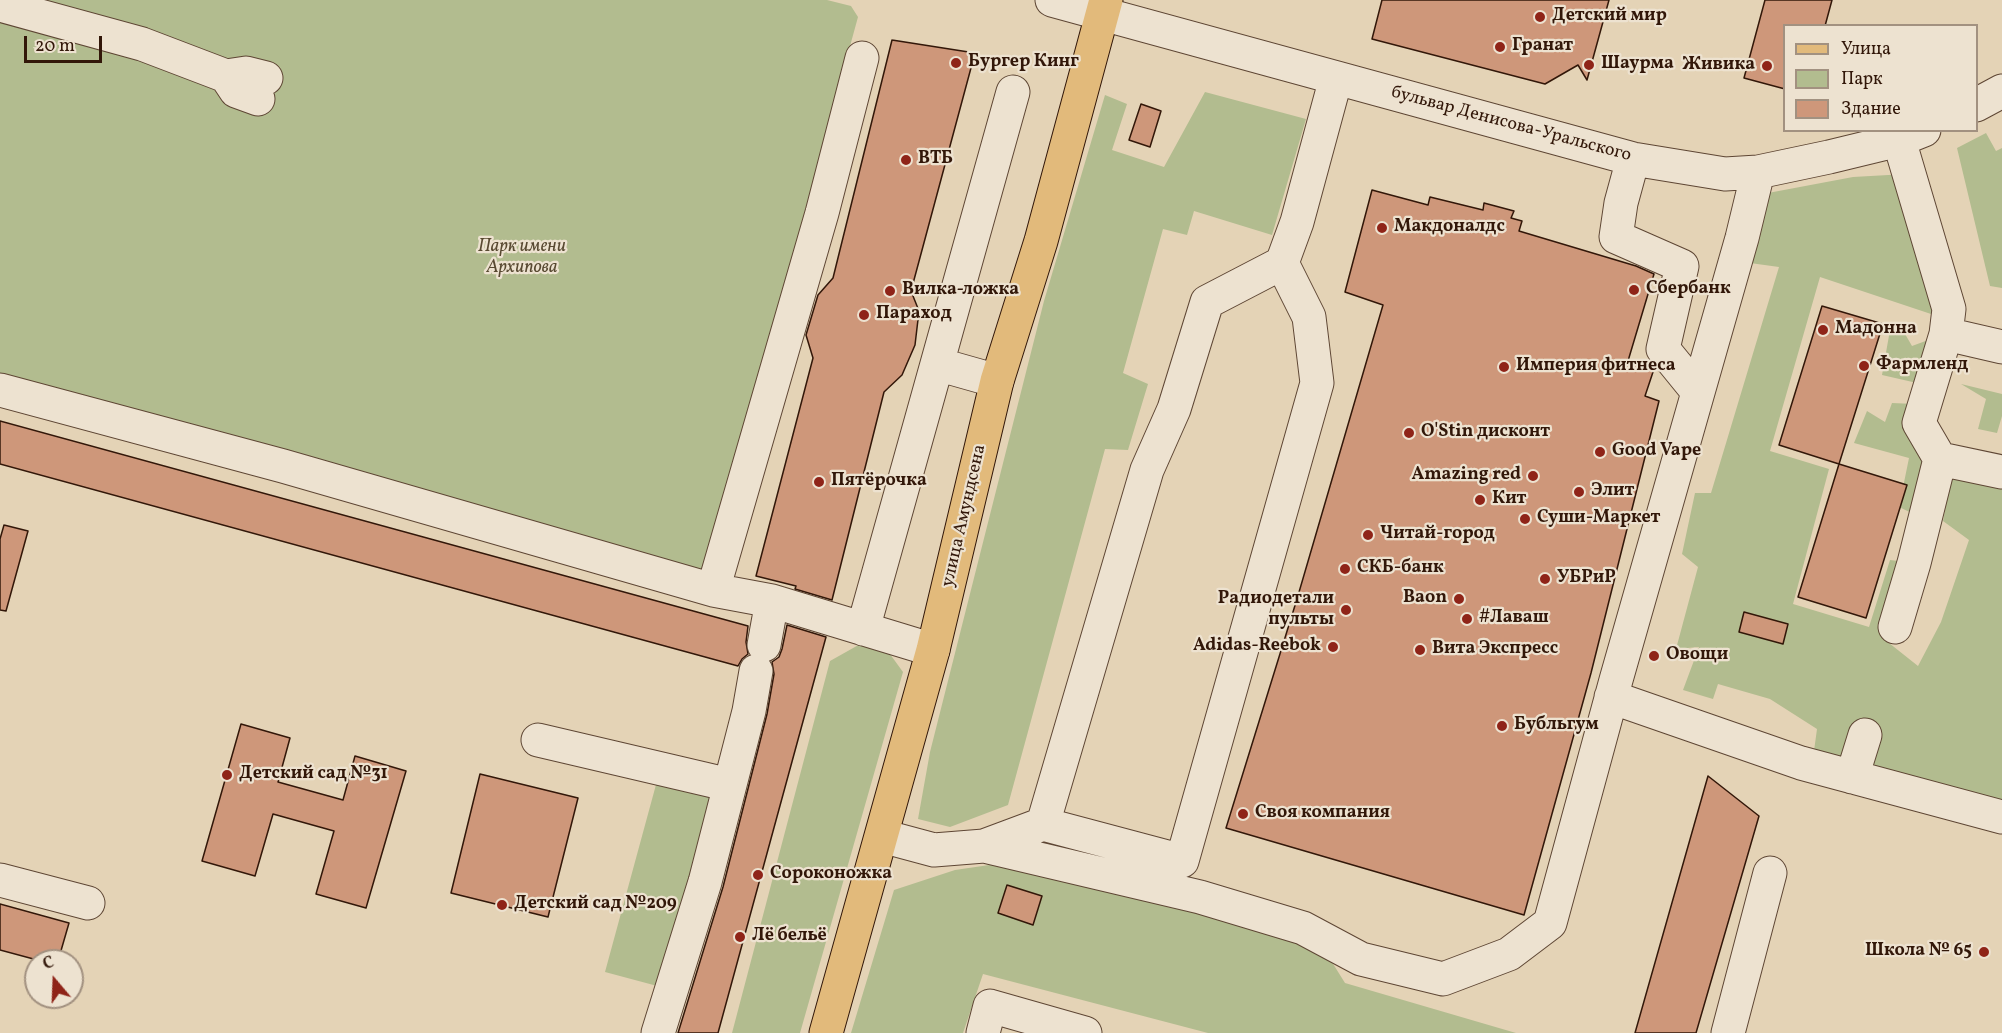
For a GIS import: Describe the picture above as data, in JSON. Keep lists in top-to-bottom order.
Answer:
{
  "streets": {
    "main road": ["улица Амундсена"],
    "street": ["бульвар Денисова-Уральского"]
  },
  "crossings": [
    ["бульвар Денисова-Уральского", "улица Амундсена"]
  ],
  "parks": ["Парк имени Архипова"],
  "places": [
    "Детский мир",
    "Гранат",
    "Бургер Кинг",
    "Шаурма",
    "Живика",
    "ВТБ",
    "Макдоналдс",
    "Сбербанк",
    "Вилка-ложка",
    "Параход",
    "Мадонна",
    "Фармленд",
    "Империя фитнеса",
    "O'Stin дисконт",
    "Good Vape",
    "Amazing red",
    "Пятёрочка",
    "Элит",
    "Кит",
    "Суши-Маркет",
    "Читай-город",
    "СКБ-банк",
    "УБРиР",
    "Baon",
    "Радиодетали пульты",
    "#Лаваш",
    "Adidas-Reebok",
    "Вита Экспресс",
    "Овощи",
    "Бубльгум",
    "Детский сад №31",
    "Своя компания",
    "Сороконожка",
    "Детский сад №209",
    "Лё бельё",
    "Школа № 65"
  ],
  "legend": ["Улица", "Парк", "Здание"],
  "scale_bar": "20 m",
  "north": "top"
}
